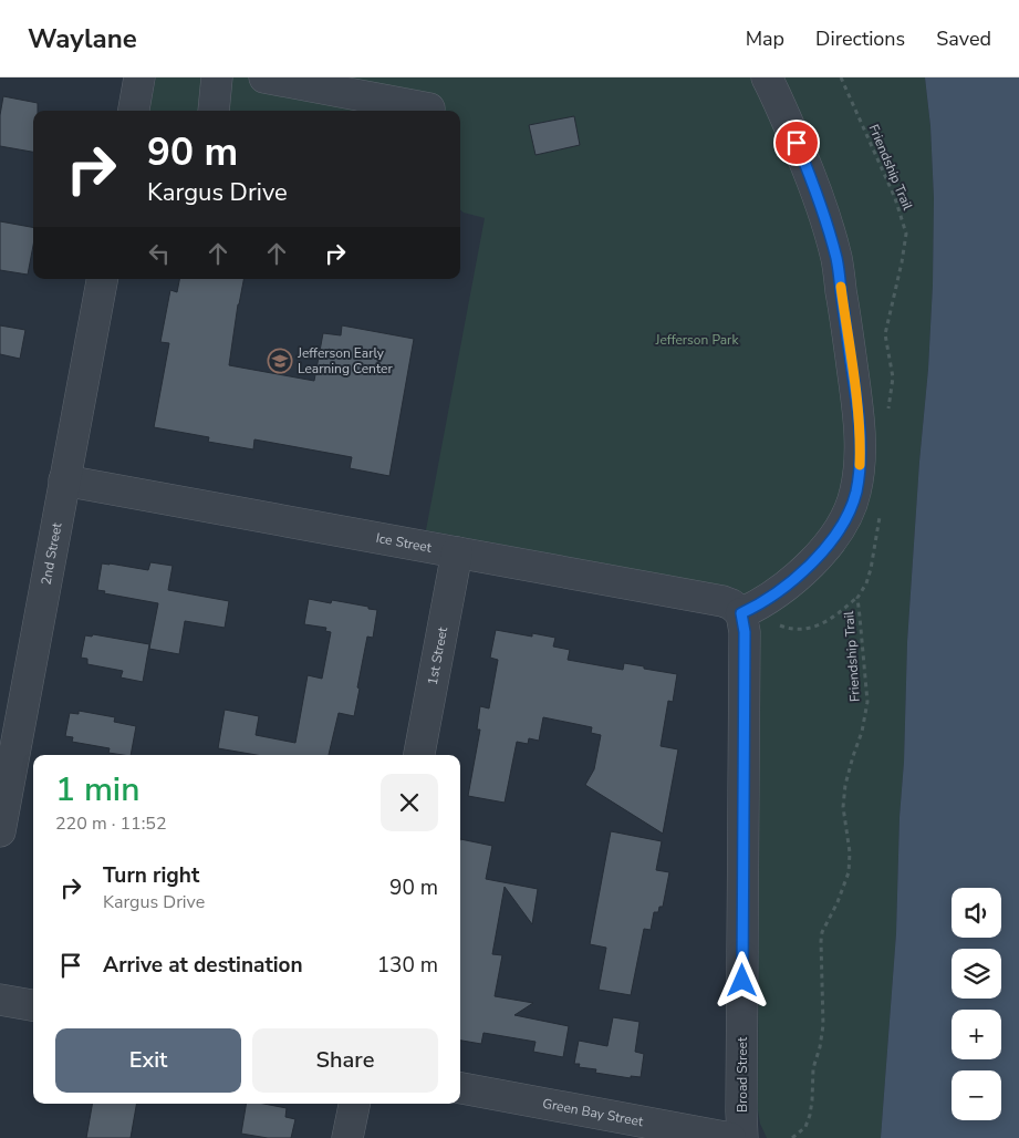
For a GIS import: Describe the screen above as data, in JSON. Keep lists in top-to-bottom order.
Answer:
{
  "streets": {
    "street": [
      "Ice Street",
      "2nd Street",
      "1st Street",
      "Broad Street",
      "Green Bay Street"
    ],
    "path": ["Friendship Trail"]
  },
  "crossings": [
    ["Ice Street", "2nd Street"],
    ["Ice Street", "1st Street"],
    ["Ice Street", "Broad Street"]
  ],
  "parks": ["Jefferson Park"],
  "places": {
    "school or university": ["Jefferson Early Learning Center"]
  },
  "page": {
    "header": "Waylane",
    "nav": ["Map", "Directions", "Saved"],
    "turn": ["90 m", "Kargus Drive"],
    "heading": ["1 min", "220 m · 11:52"],
    "list": [
      {
        "name": "Turn right",
        "note": "Kargus Drive",
        "value": "90 m"
      },
      {
        "name": "Arrive at destination",
        "value": "130 m"
      }
    ],
    "map_buttons": ["+", "−"],
    "buttons": ["Exit", "Share"]
  }
}
